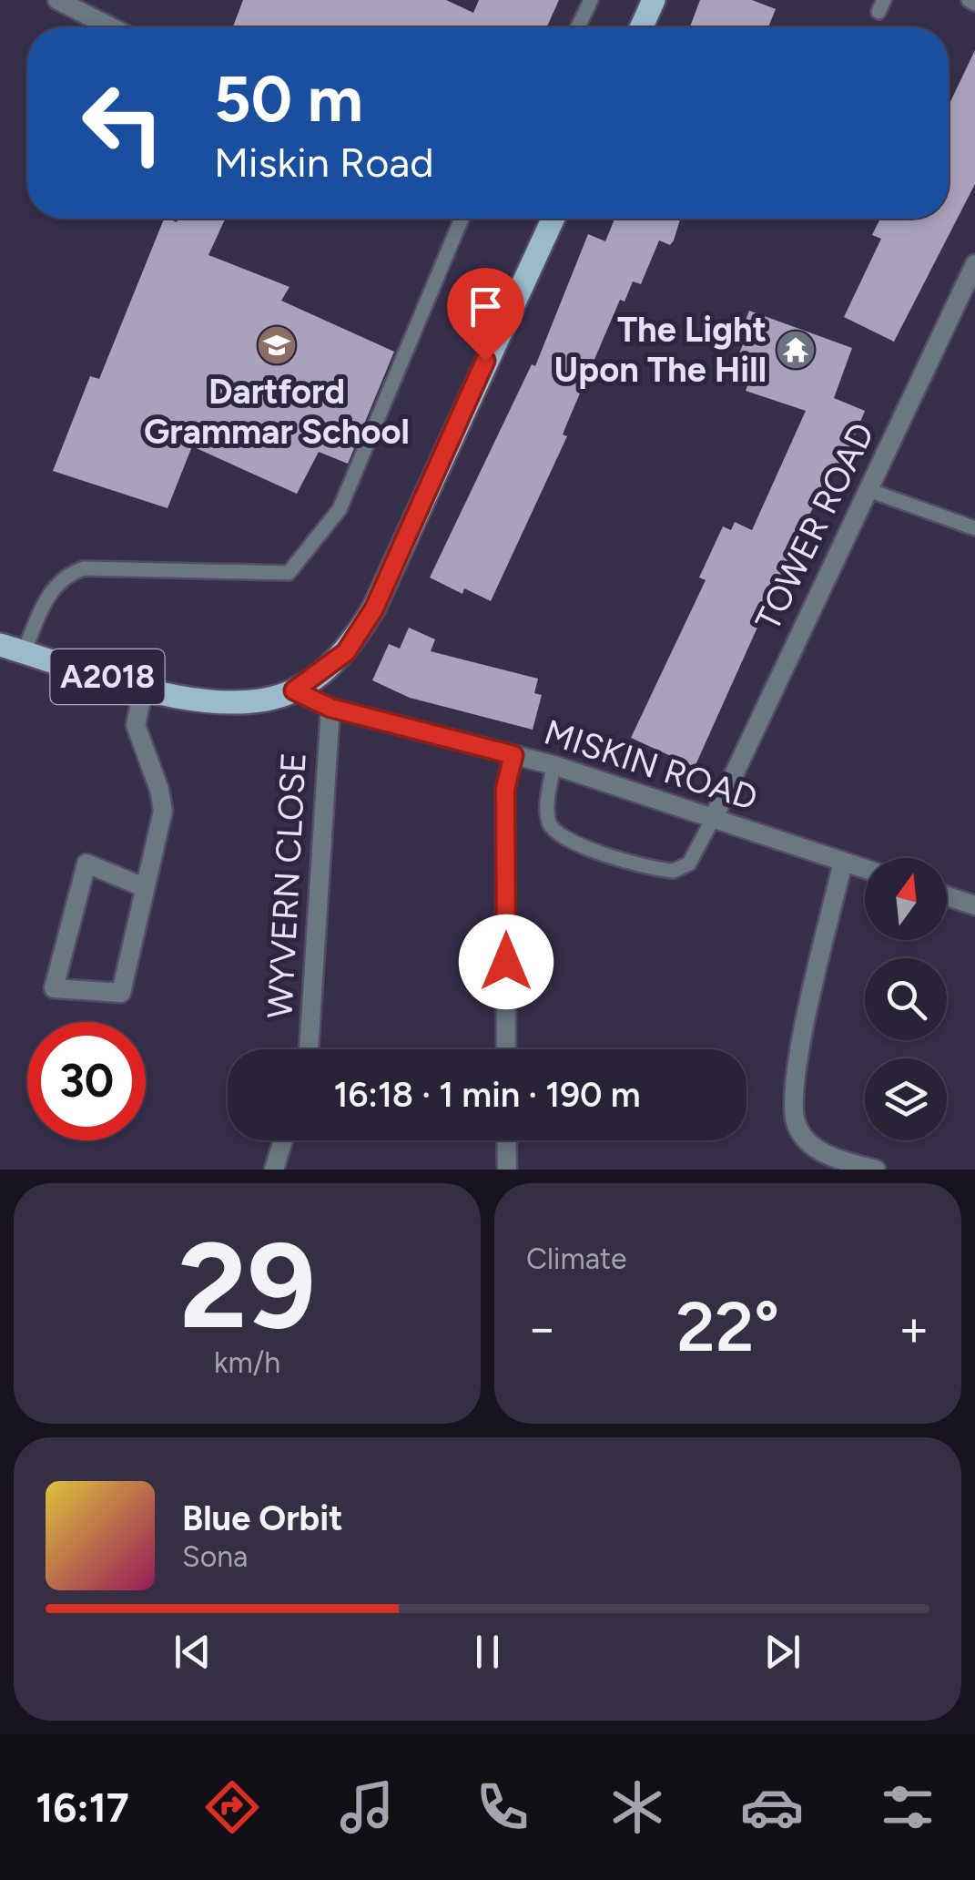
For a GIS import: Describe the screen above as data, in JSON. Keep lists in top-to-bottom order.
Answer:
{
  "streets": {
    "main road": ["A2018"],
    "street": ["TOWER ROAD", "MISKIN ROAD", "WYVERN CLOSE"]
  },
  "crossings": [
    ["TOWER ROAD", "MISKIN ROAD"],
    ["A2018", "MISKIN ROAD"],
    ["MISKIN ROAD", "WYVERN CLOSE"]
  ],
  "places": {
    "school or university": ["Dartford Grammar School"],
    "temple": ["The Light Upon The Hill"]
  },
  "north": "top",
  "page": {
    "turn": ["50 m", "Miskin Road"],
    "limit": "30",
    "trip": "16:18 · 1 min · 190 m",
    "tile": [
      ["29", "km/h"],
      "Climate"
    ],
    "heat": ["−", "22°", "+"],
    "song": ["Blue Orbit", "Sona"],
    "tabs": "16:17"
  }
}
